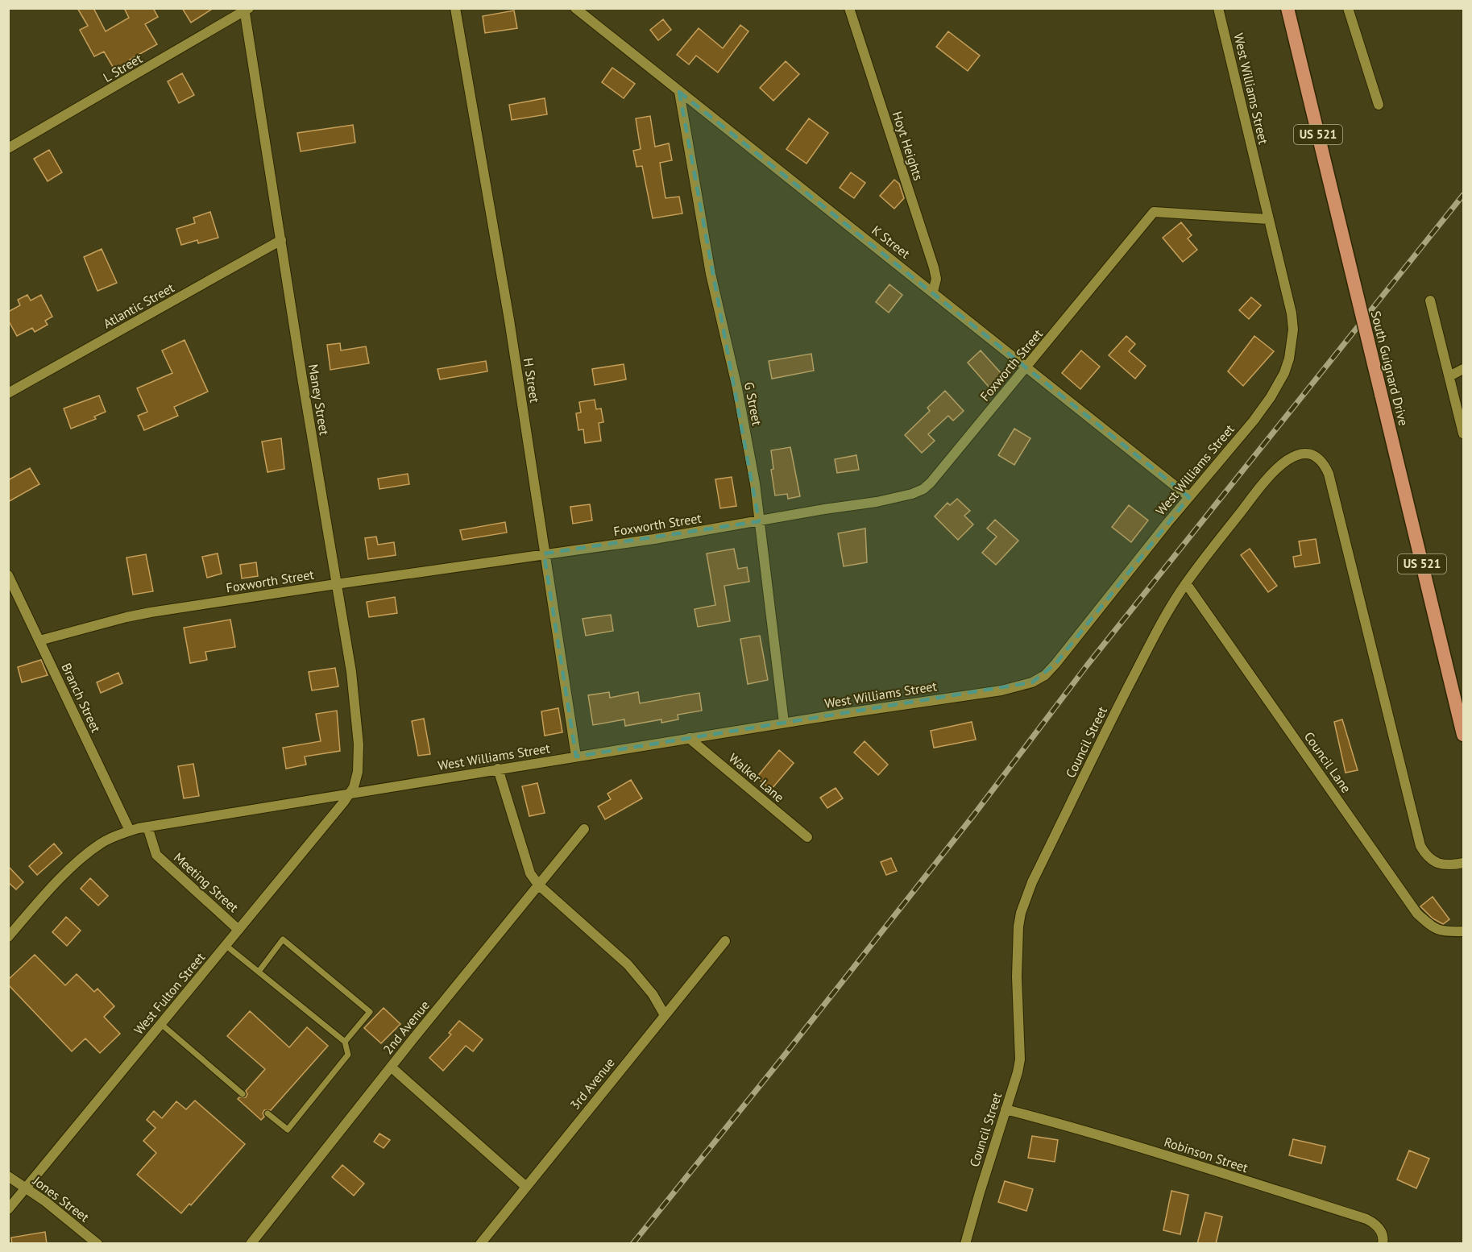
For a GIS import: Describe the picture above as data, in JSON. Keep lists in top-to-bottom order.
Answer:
{
  "streets": {
    "highway": ["US 521", "South Guignard Drive"],
    "street": [
      "L Street",
      "West Williams Street",
      "Hoyt Heights",
      "K Street",
      "Atlantic Street",
      "Foxworth Street",
      "H Street",
      "Maney Street",
      "G Street",
      "Branch Street",
      "Council Street",
      "Council Lane",
      "Walker Lane",
      "Meeting Street",
      "West Fulton Street",
      "2nd Avenue",
      "3rd Avenue",
      "Robinson Street",
      "Jones Street"
    ]
  },
  "crossings": [
    ["L Street", "Maney Street"],
    ["West Williams Street", "K Street"],
    ["West Williams Street", "Foxworth Street"],
    ["West Williams Street", "H Street"],
    ["West Williams Street", "Maney Street"],
    ["West Williams Street", "G Street"],
    ["West Williams Street", "Branch Street"],
    ["West Williams Street", "Walker Lane"],
    ["West Williams Street", "Meeting Street"],
    ["West Williams Street", "West Fulton Street"],
    ["Hoyt Heights", "K Street"],
    ["K Street", "Foxworth Street"],
    ["K Street", "G Street"],
    ["Atlantic Street", "Maney Street"],
    ["Foxworth Street", "H Street"],
    ["Foxworth Street", "Maney Street"],
    ["Foxworth Street", "G Street"],
    ["Foxworth Street", "Branch Street"],
    ["Maney Street", "West Fulton Street"],
    ["Council Street", "Council Lane"],
    ["Council Street", "Robinson Street"],
    ["Meeting Street", "West Fulton Street"],
    ["West Fulton Street", "Jones Street"]
  ]
}
